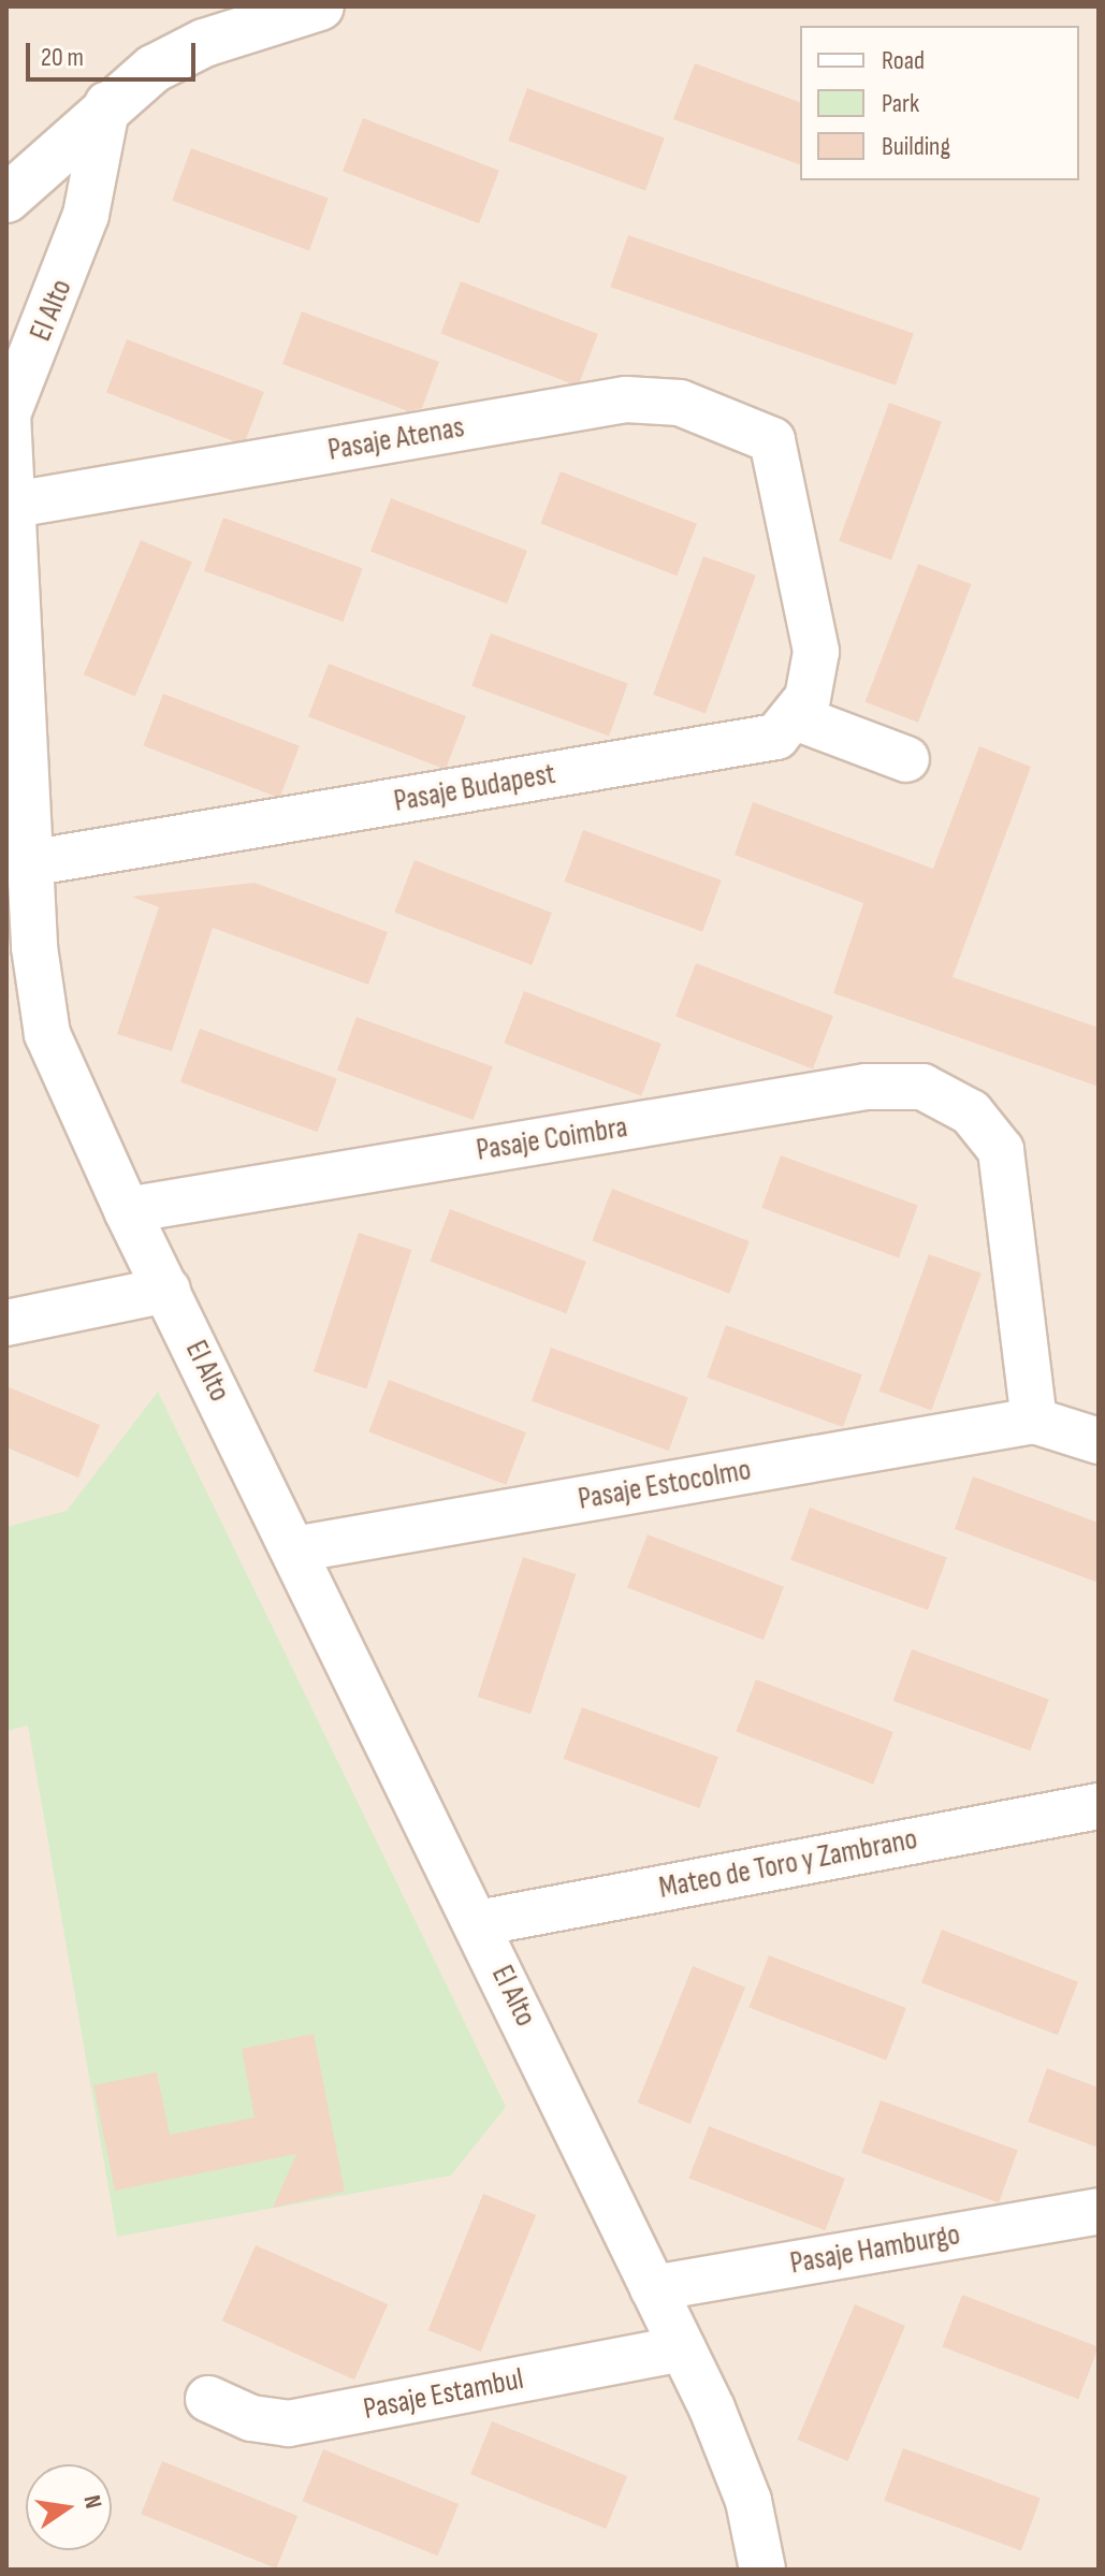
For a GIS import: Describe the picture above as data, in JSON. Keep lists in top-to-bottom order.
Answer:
{
  "streets": {
    "street": [
      "El Alto",
      "Pasaje Atenas",
      "Pasaje Budapest",
      "Pasaje Coimbra",
      "Pasaje Estocolmo",
      "Mateo de Toro y Zambrano",
      "Pasaje Hamburgo",
      "Pasaje Estambul"
    ]
  },
  "crossings": [
    ["El Alto", "Pasaje Atenas"],
    ["El Alto", "Pasaje Budapest"],
    ["El Alto", "Pasaje Coimbra"],
    ["El Alto", "Pasaje Estocolmo"],
    ["El Alto", "Mateo de Toro y Zambrano"],
    ["El Alto", "Pasaje Hamburgo"],
    ["El Alto", "Pasaje Estambul"],
    ["Pasaje Atenas", "Pasaje Budapest"],
    ["Pasaje Coimbra", "Pasaje Estocolmo"]
  ],
  "legend": ["Road", "Park", "Building"],
  "scale_bar": "20 m",
  "north": "right"
}
